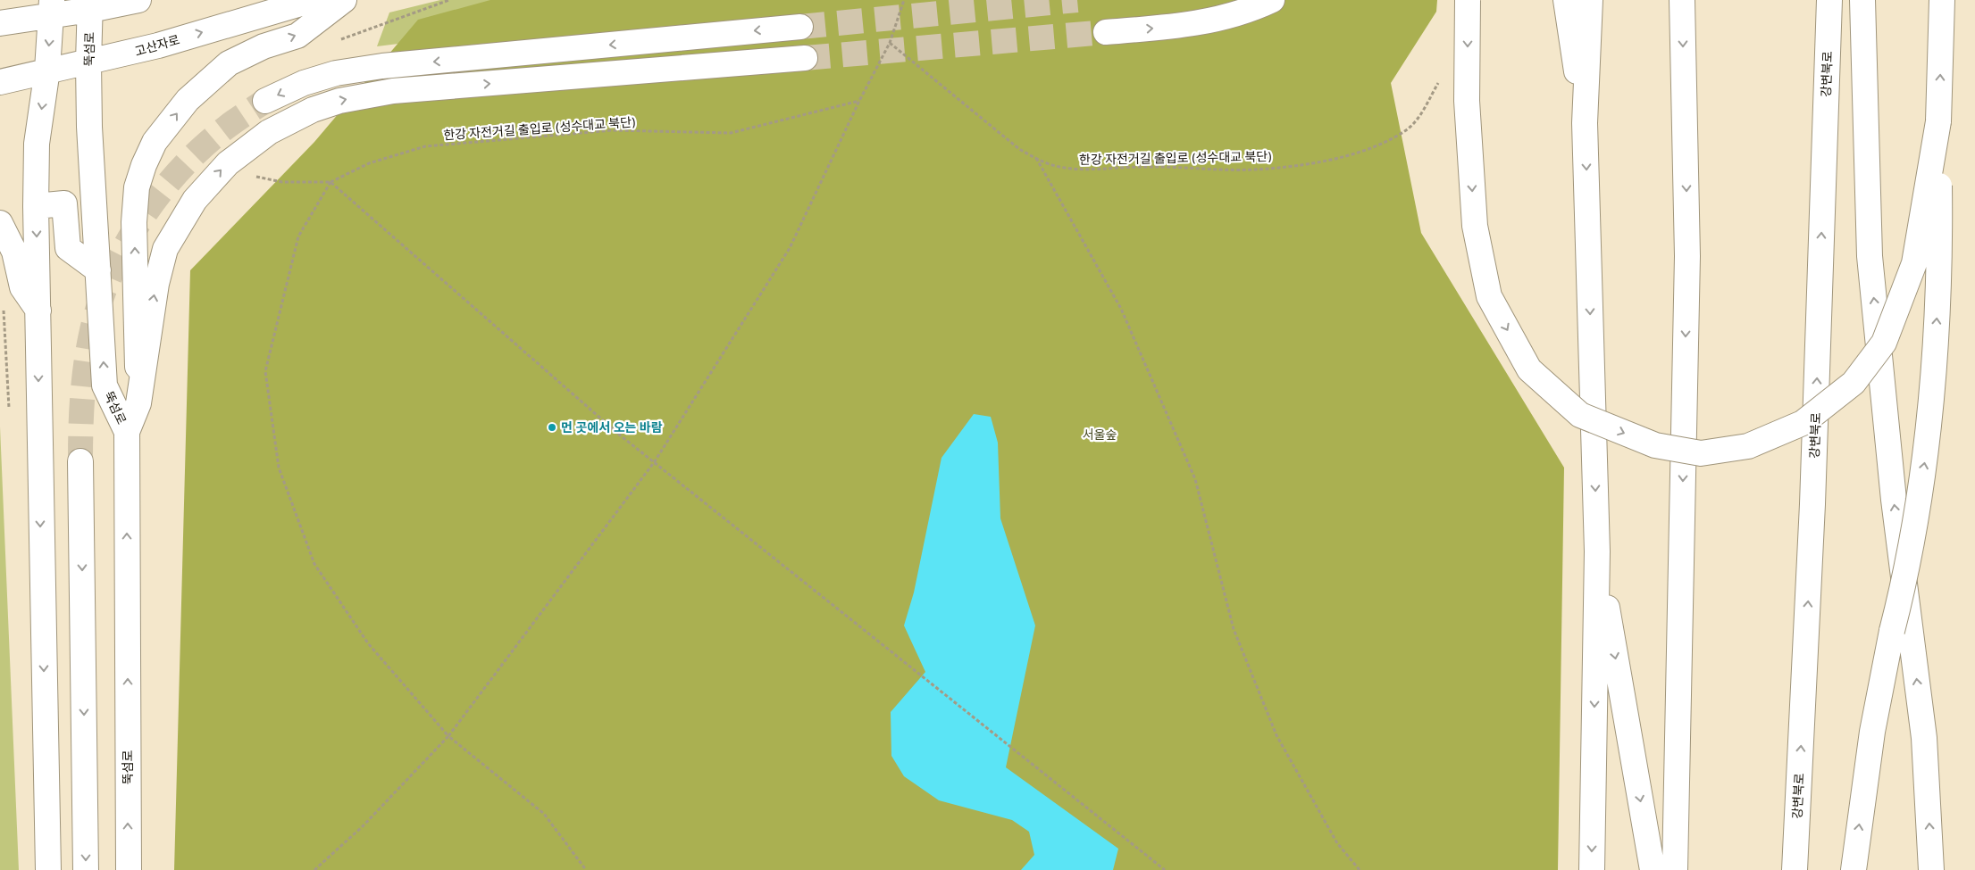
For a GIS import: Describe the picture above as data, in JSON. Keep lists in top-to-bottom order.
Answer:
{
  "streets": {
    "main road": ["고산자로", "뚝섬로", "강변북로"],
    "path": ["한강 자전거길 출입로 (성수대교 북단)"]
  },
  "crossings": [
    ["고산자로", "뚝섬로"]
  ],
  "parks": ["서울숲"],
  "places": ["먼 곳에서 오는 바람"]
}
